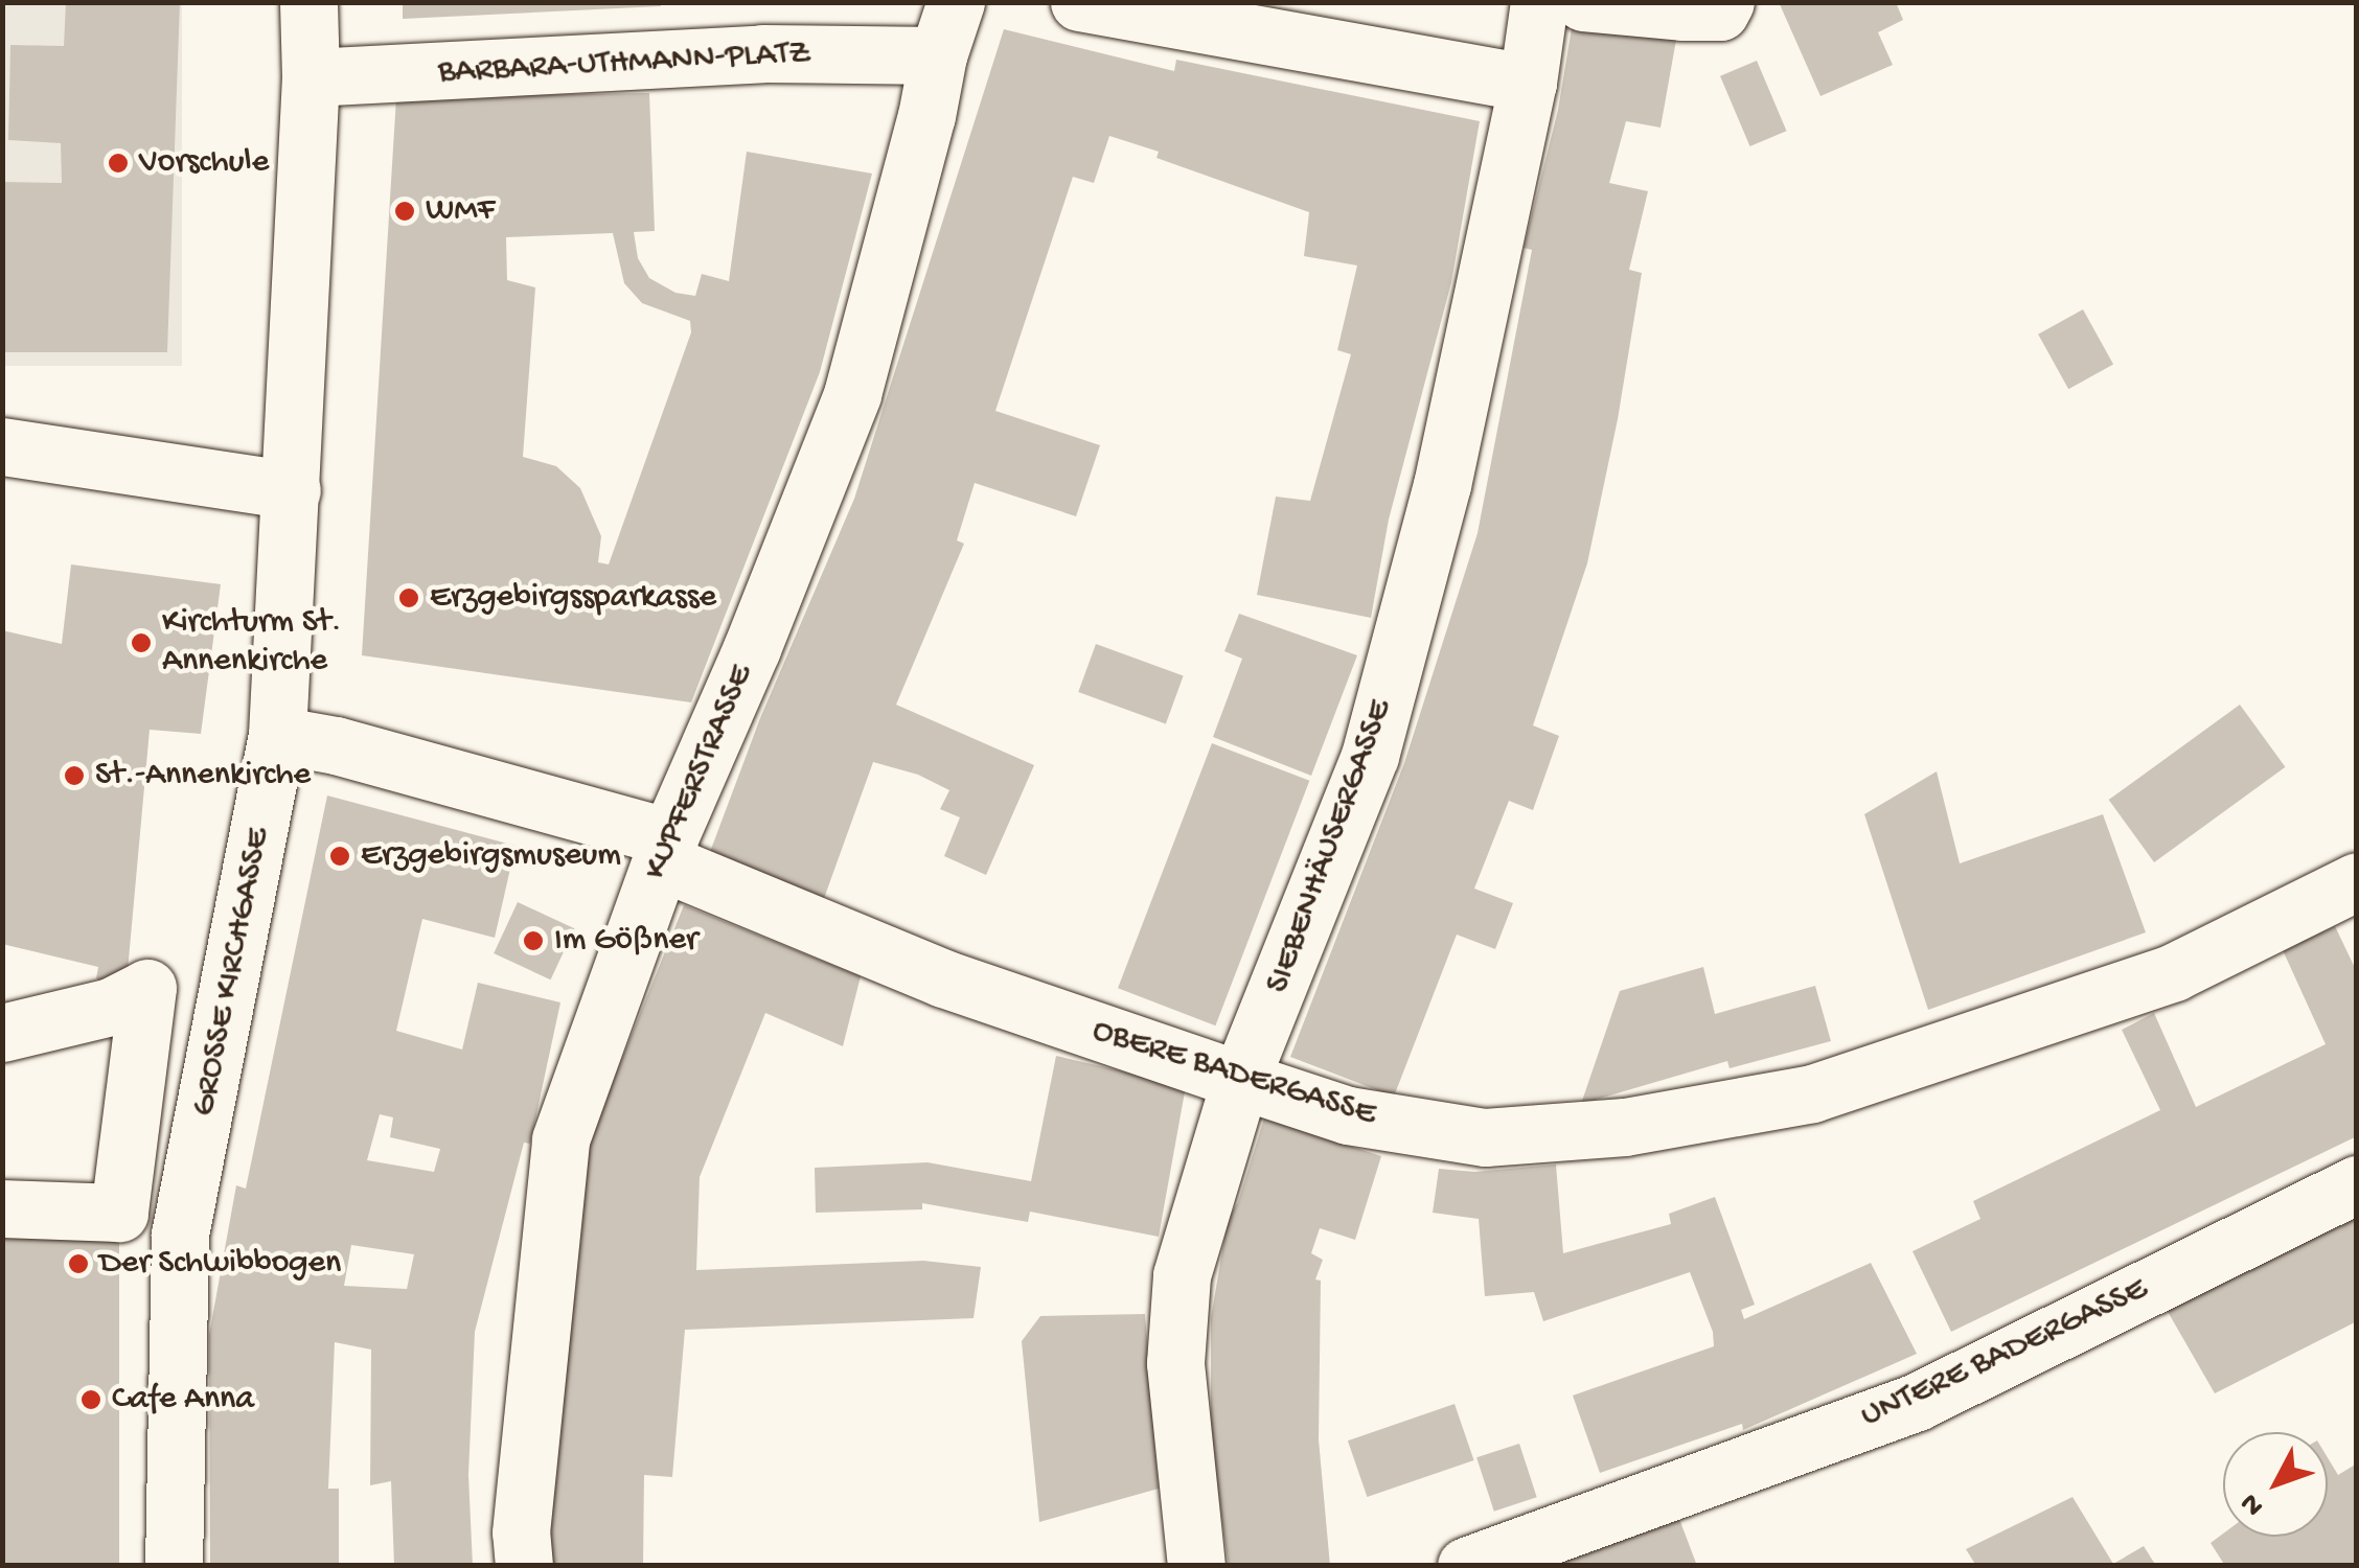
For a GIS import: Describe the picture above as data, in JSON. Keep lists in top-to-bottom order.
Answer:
{
  "streets": {
    "street": [
      "BARBARA-UTHMANN-PLATZ",
      "KUPFERSTRASSE",
      "SIEBENHÄUSERGASSE",
      "GROSSE KIRCHGASSE",
      "OBERE BADERGASSE",
      "UNTERE BADERGASSE"
    ]
  },
  "crossings": [
    ["BARBARA-UTHMANN-PLATZ", "KUPFERSTRASSE"],
    ["BARBARA-UTHMANN-PLATZ", "GROSSE KIRCHGASSE"],
    ["KUPFERSTRASSE", "OBERE BADERGASSE"],
    ["SIEBENHÄUSERGASSE", "OBERE BADERGASSE"],
    ["GROSSE KIRCHGASSE", "OBERE BADERGASSE"]
  ],
  "places": [
    "Vorschule",
    "WMF",
    "Erzgebirgssparkasse",
    "Kirchturm St. Annenkirche",
    "St.-Annenkirche",
    "Erzgebirgsmuseum",
    "Im Gößner",
    "Der Schwibbogen",
    "Cafe Anna"
  ],
  "north": "bottom left"
}
